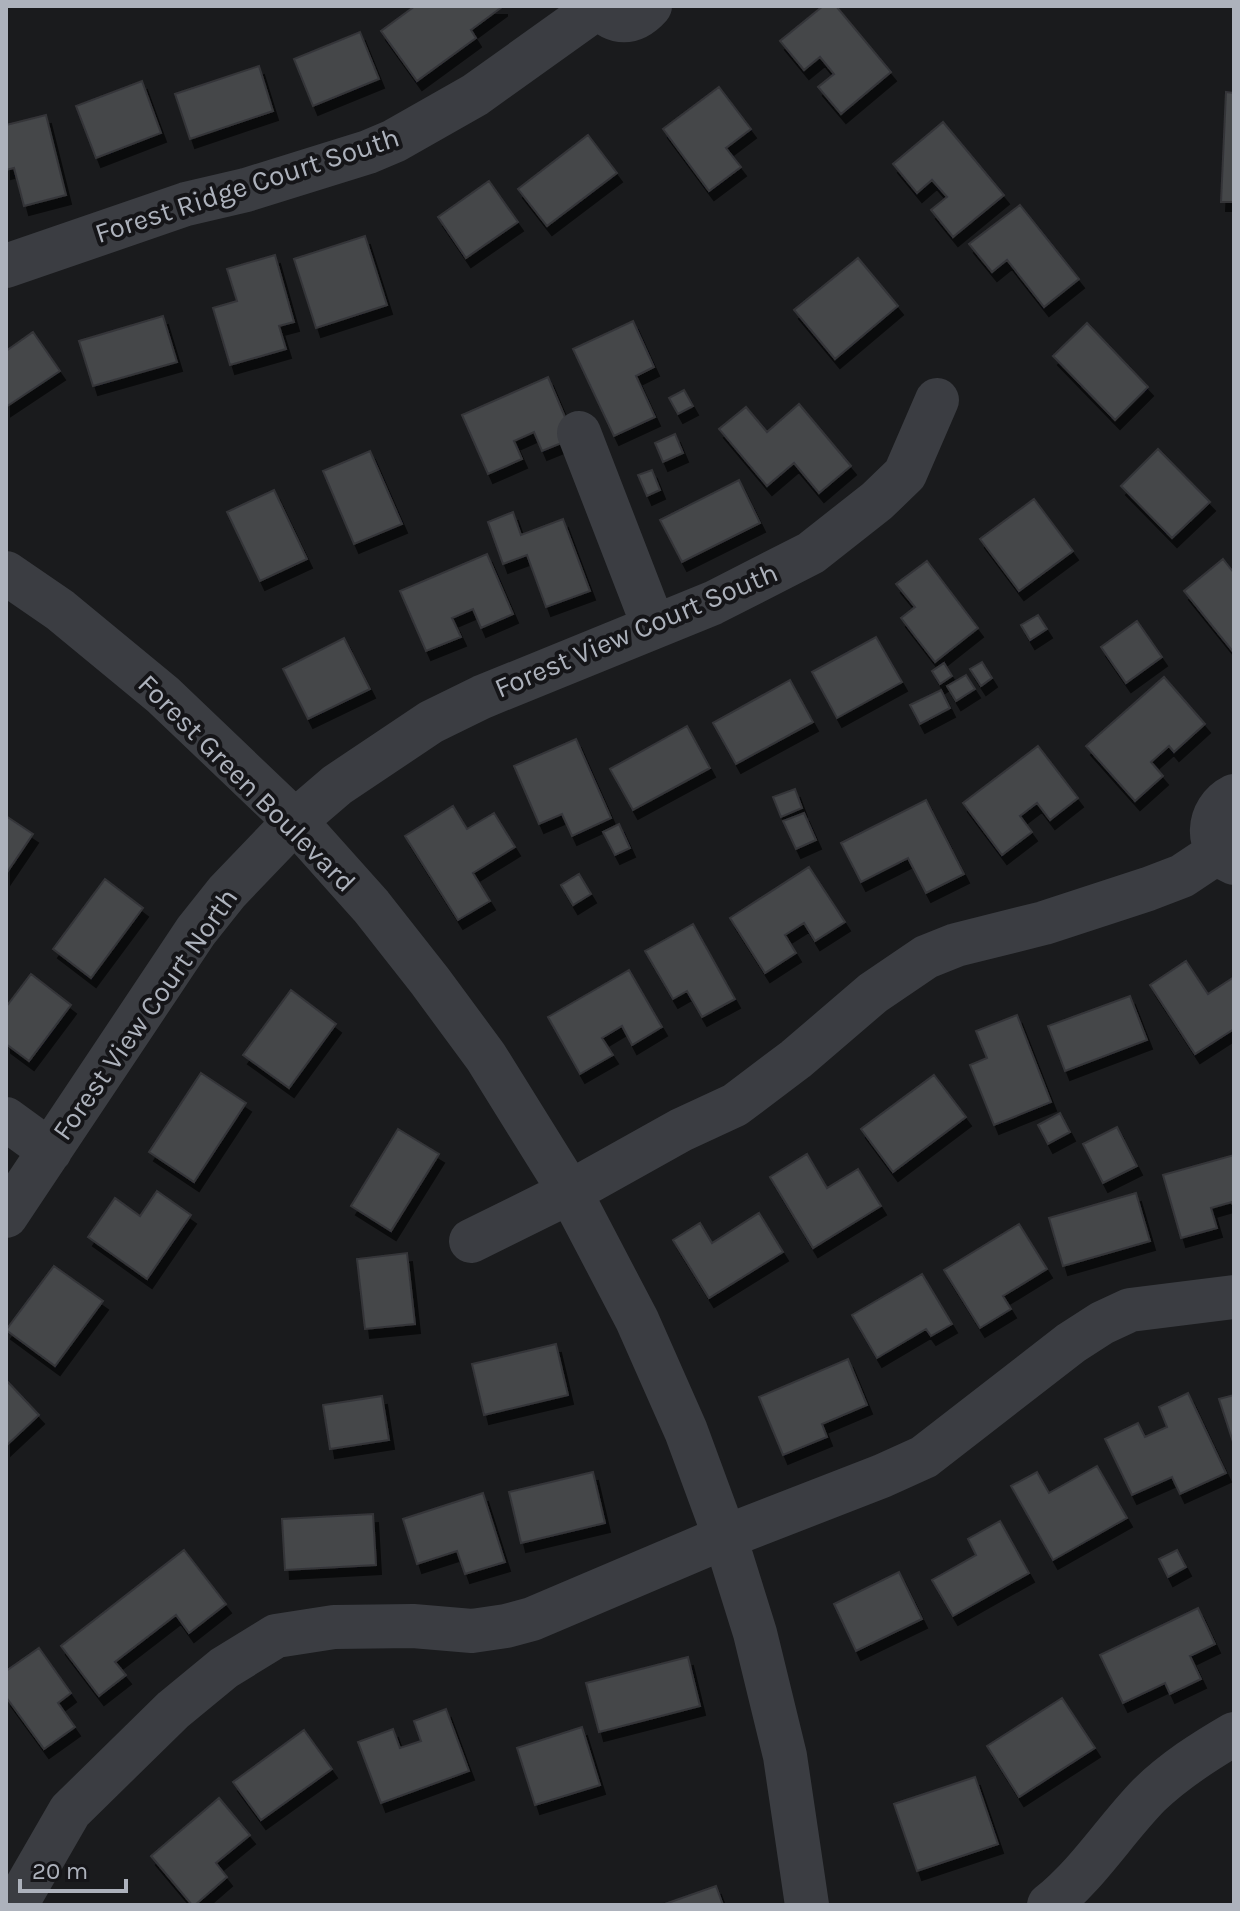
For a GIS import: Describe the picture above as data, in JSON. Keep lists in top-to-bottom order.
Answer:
{
  "streets": {
    "street": [
      "Forest Ridge Court South",
      "Forest View Court South",
      "Forest Green Boulevard",
      "Forest View Court North"
    ]
  },
  "crossings": [
    ["Forest View Court South", "Forest Green Boulevard"],
    ["Forest View Court South", "Forest View Court North"],
    ["Forest Green Boulevard", "Forest View Court North"]
  ],
  "scale_bar": "20 m"
}
